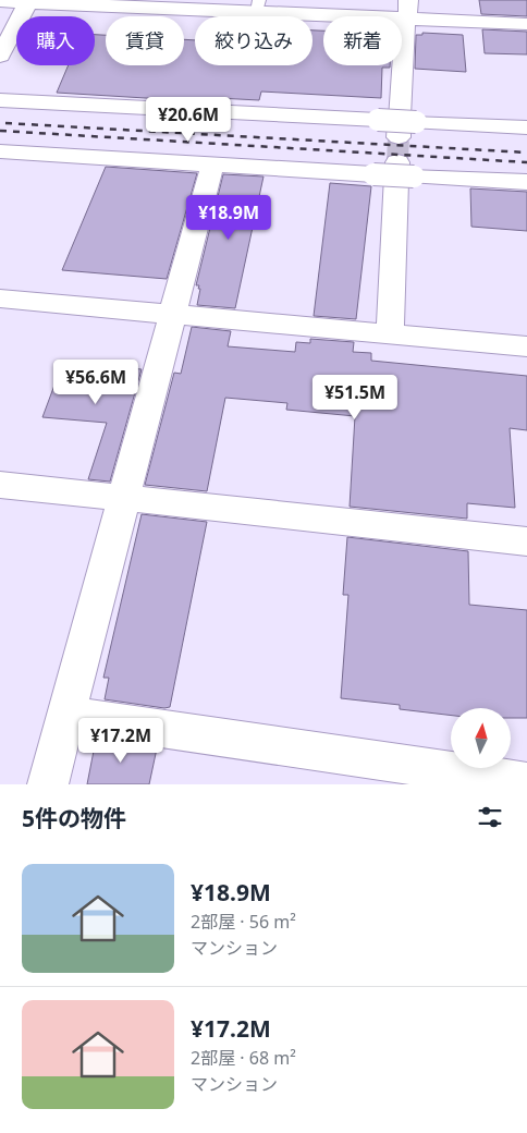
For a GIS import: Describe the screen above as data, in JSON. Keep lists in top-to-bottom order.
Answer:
{
  "north": "top",
  "page": {
    "chip": [
      "購入",
      "賃貸",
      "絞り込み",
      "新着"
    ],
    "price": [
      "¥20.6M",
      "¥18.9M",
      "¥56.6M",
      "¥51.5M",
      "¥17.2M"
    ],
    "heading": "5件の物件",
    "list": [
      {
        "name": "¥18.9M",
        "note": "2部屋 · 56 m² · マンション"
      },
      {
        "name": "¥17.2M",
        "note": "2部屋 · 68 m² · マンション"
      }
    ]
  }
}
